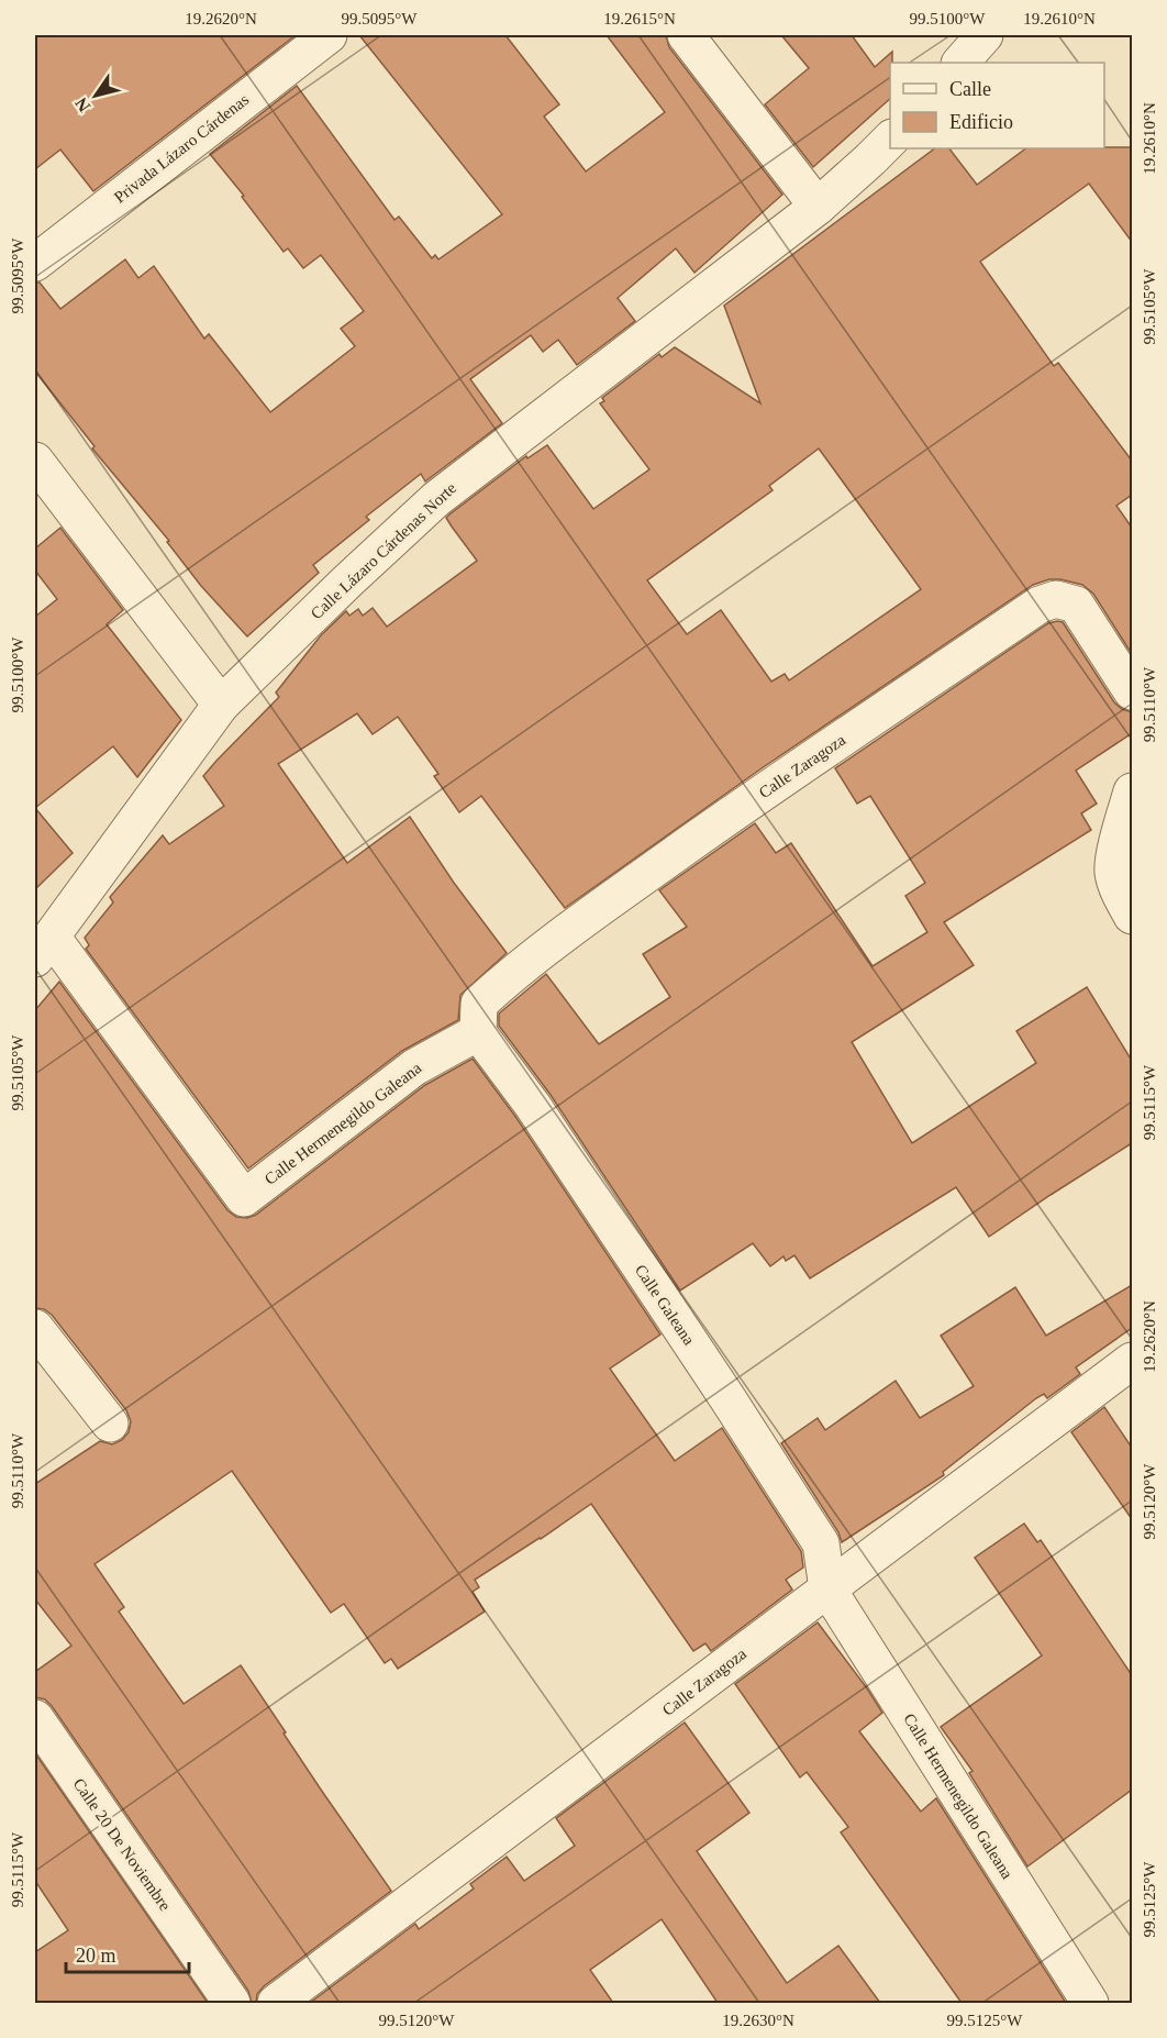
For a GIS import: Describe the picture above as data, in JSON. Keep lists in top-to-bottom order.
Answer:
{
  "streets": {
    "street": [
      "Privada Lázaro Cárdenas",
      "Calle Lázaro Cárdenas Norte",
      "Calle Zaragoza",
      "Calle Hermenegildo Galeana",
      "Calle Galeana",
      "Calle 20 De Noviembre"
    ]
  },
  "crossings": [
    ["Calle Lázaro Cárdenas Norte", "Calle Hermenegildo Galeana"],
    ["Calle Zaragoza", "Calle Hermenegildo Galeana"],
    ["Calle Zaragoza", "Calle Galeana"],
    ["Calle Hermenegildo Galeana", "Calle Galeana"]
  ],
  "legend": ["Calle", "Edificio"],
  "scale_bar": "20 m",
  "north": "bottom left",
  "coordinates": [
    "19.2620°N",
    "99.5095°W",
    "19.2615°N",
    "99.5100°W",
    "19.2610°N",
    "99.5105°W",
    "99.5110°W",
    "99.5115°W",
    "99.5120°W",
    "99.5125°W",
    "19.2630°N"
  ]
}
